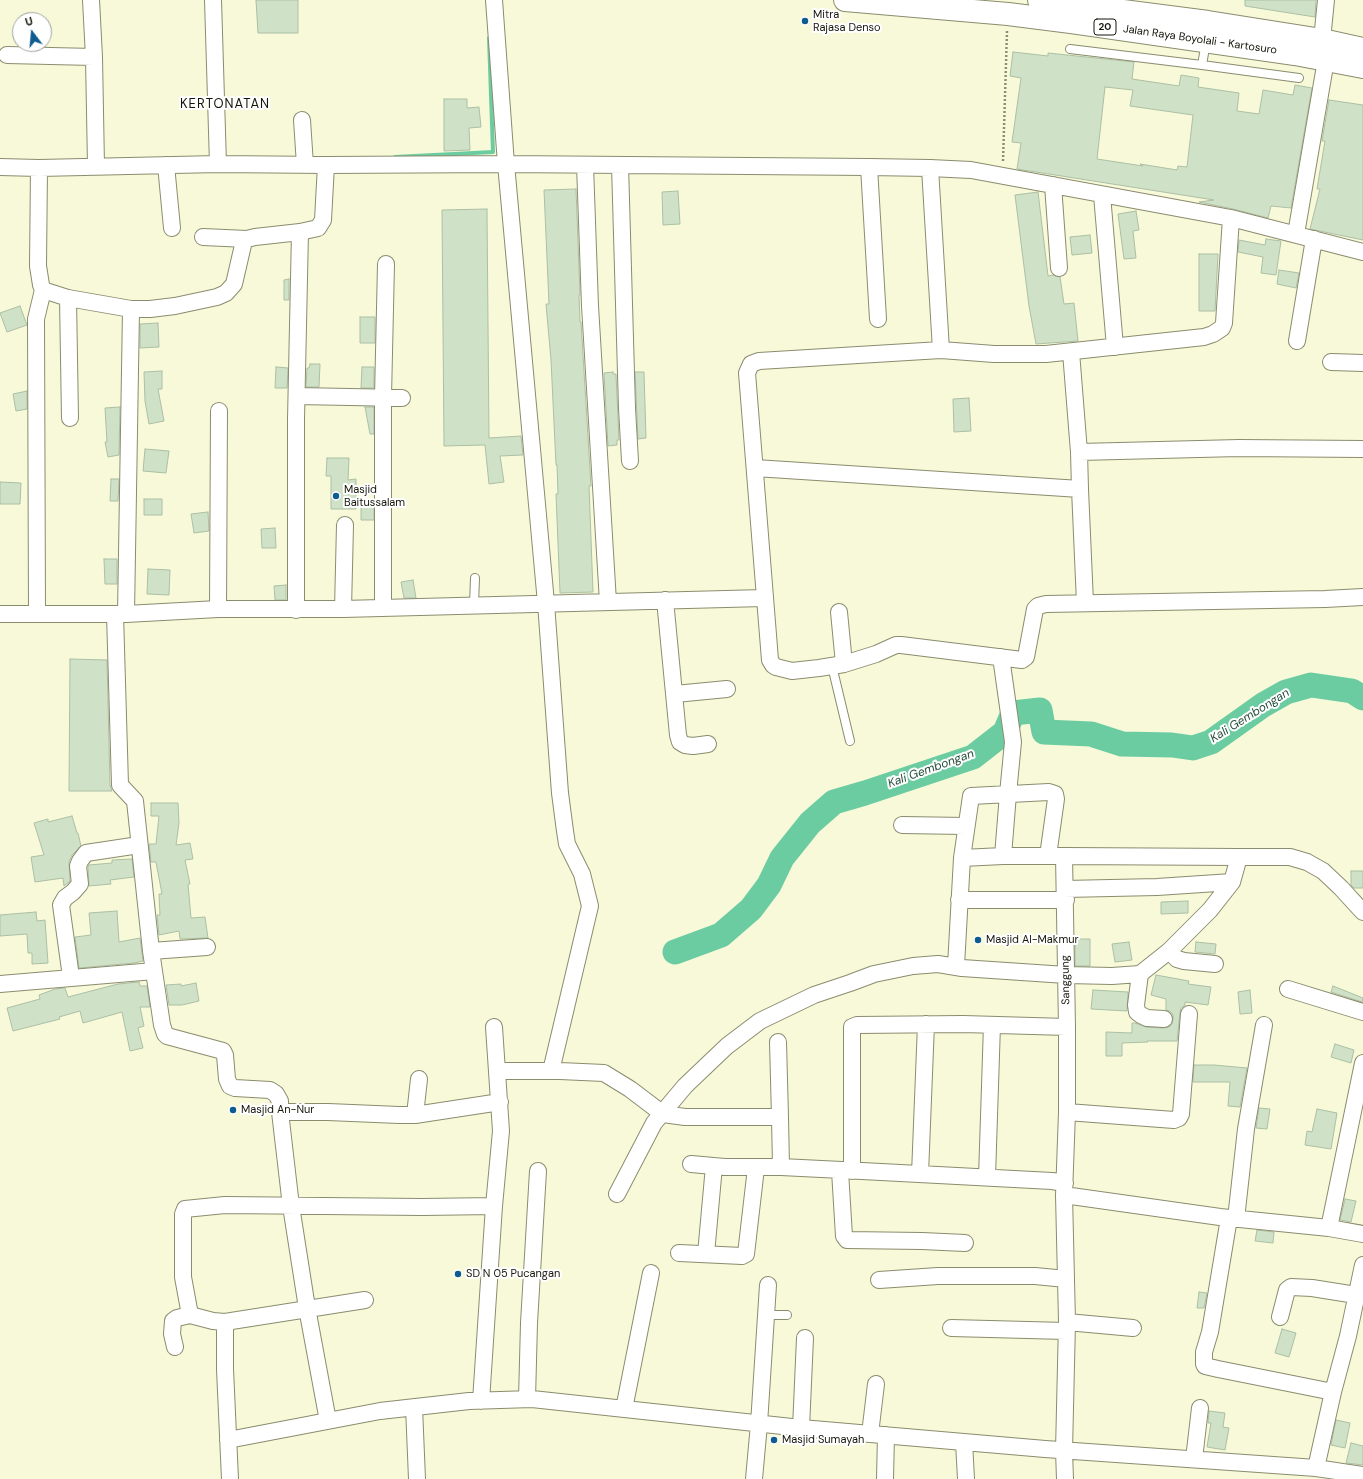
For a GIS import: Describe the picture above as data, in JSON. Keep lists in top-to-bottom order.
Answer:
{
  "streets": {
    "highway": ["20", "Jalan Raya Boyolali - Kartosuro"],
    "street": ["Sanggung"]
  },
  "districts": ["KERTONATAN"],
  "water": ["Kali Gembongan"],
  "places": [
    "Mitra Rajasa Denso",
    "Masjid Baitussalam",
    "Masjid Al-Makmur",
    "Masjid An-Nur",
    "SD N 05 Pucangan",
    "Masjid Sumayah"
  ],
  "north": "top"
}
